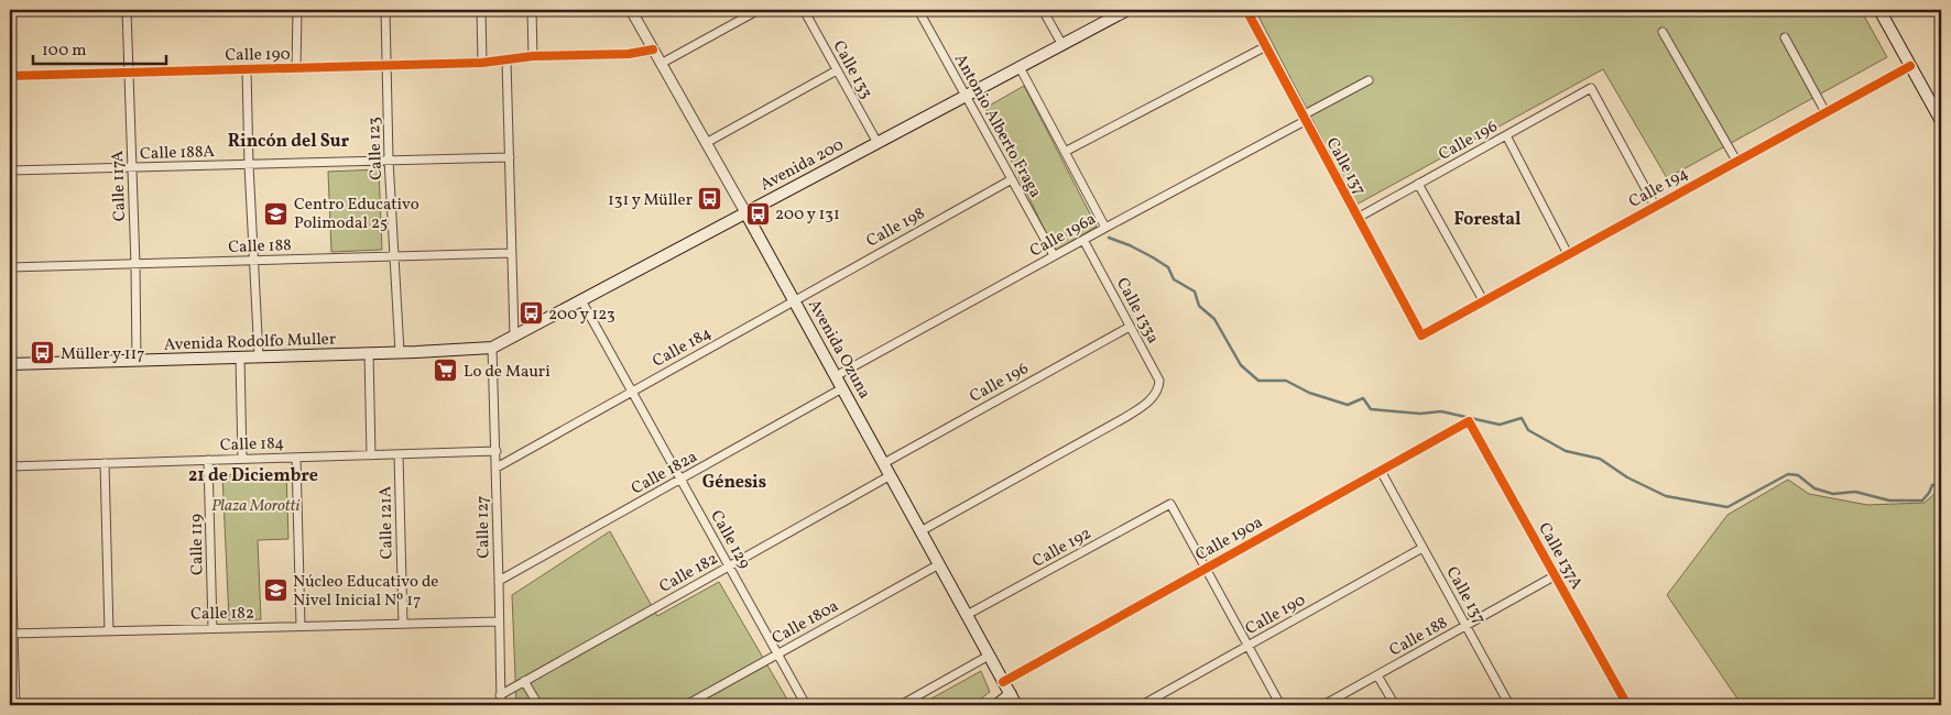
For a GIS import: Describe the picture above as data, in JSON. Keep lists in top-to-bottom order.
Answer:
{
  "streets": {
    "main road": ["Avenida 200", "Avenida Rodolfo Muller", "Avenida Ozuna"],
    "street": [
      "Calle 190",
      "Calle 133",
      "Antonio Alberto Fraga",
      "Calle 196",
      "Calle 123",
      "Calle 188A",
      "Calle 137",
      "Calle 117A",
      "Calle 194",
      "Calle 198",
      "Calle 196a",
      "Calle 188",
      "Calle 133a",
      "Calle 184",
      "Calle 182a",
      "Calle 121A",
      "Calle 127",
      "Calle 190a",
      "Calle 129",
      "Calle 119",
      "Calle 192",
      "Calle 137A",
      "Calle 182",
      "Calle 180a"
    ]
  },
  "crossings": [
    ["Calle 190", "Calle 123"],
    ["Calle 190", "Calle 137"],
    ["Calle 190", "Calle 117A"],
    ["Calle 190", "Avenida Ozuna"],
    ["Calle 133", "Avenida 200"],
    ["Antonio Alberto Fraga", "Avenida 200"],
    ["Antonio Alberto Fraga", "Calle 198"],
    ["Antonio Alberto Fraga", "Calle 196a"],
    ["Calle 196", "Calle 137"],
    ["Calle 196", "Calle 194"],
    ["Calle 196", "Calle 133a"],
    ["Calle 196", "Avenida Ozuna"],
    ["Calle 123", "Calle 188A"],
    ["Calle 123", "Calle 188"],
    ["Calle 123", "Avenida Rodolfo Muller"],
    ["Calle 188A", "Calle 117A"],
    ["Avenida 200", "Avenida Rodolfo Muller"],
    ["Avenida 200", "Avenida Ozuna"],
    ["Avenida 200", "Calle 127"],
    ["Avenida 200", "Calle 129"],
    ["Calle 137", "Calle 194"],
    ["Calle 137", "Calle 196a"],
    ["Calle 137", "Calle 188"],
    ["Calle 137", "Calle 190a"],
    ["Calle 117A", "Calle 188"],
    ["Calle 117A", "Avenida Rodolfo Muller"],
    ["Calle 198", "Calle 184"],
    ["Calle 198", "Avenida Ozuna"],
    ["Calle 196a", "Calle 133a"],
    ["Calle 196a", "Avenida Ozuna"],
    ["Calle 188", "Calle 137A"],
    ["Calle 133a", "Avenida Ozuna"],
    ["Avenida Rodolfo Muller", "Calle 127"],
    ["Calle 184", "Avenida Ozuna"],
    ["Calle 184", "Calle 121A"],
    ["Calle 184", "Calle 127"],
    ["Calle 184", "Calle 129"],
    ["Calle 184", "Calle 119"],
    ["Avenida Ozuna", "Calle 182a"],
    ["Avenida Ozuna", "Calle 190a"],
    ["Avenida Ozuna", "Calle 192"],
    ["Avenida Ozuna", "Calle 182"],
    ["Avenida Ozuna", "Calle 180a"],
    ["Calle 182a", "Calle 127"],
    ["Calle 182a", "Calle 129"],
    ["Calle 121A", "Calle 182"],
    ["Calle 127", "Calle 182"],
    ["Calle 190a", "Calle 192"],
    ["Calle 190a", "Calle 137A"],
    ["Calle 129", "Calle 182"],
    ["Calle 129", "Calle 180a"],
    ["Calle 119", "Calle 182"]
  ],
  "districts": [
    "Rincón del Sur",
    "Forestal",
    "21 de Diciembre",
    "Génesis"
  ],
  "parks": ["Plaza Morotti"],
  "places": {
    "bus stop": [
      "131 y Müller",
      "200 y 131",
      "200 y 123",
      "Müller y 117"
    ],
    "school or university": ["Centro Educativo Polimodal 25", "Núcleo Educativo de Nivel Inicial Nº 17"],
    "supermarket": ["Lo de Mauri"]
  },
  "scale_bar": "100 m"
}
